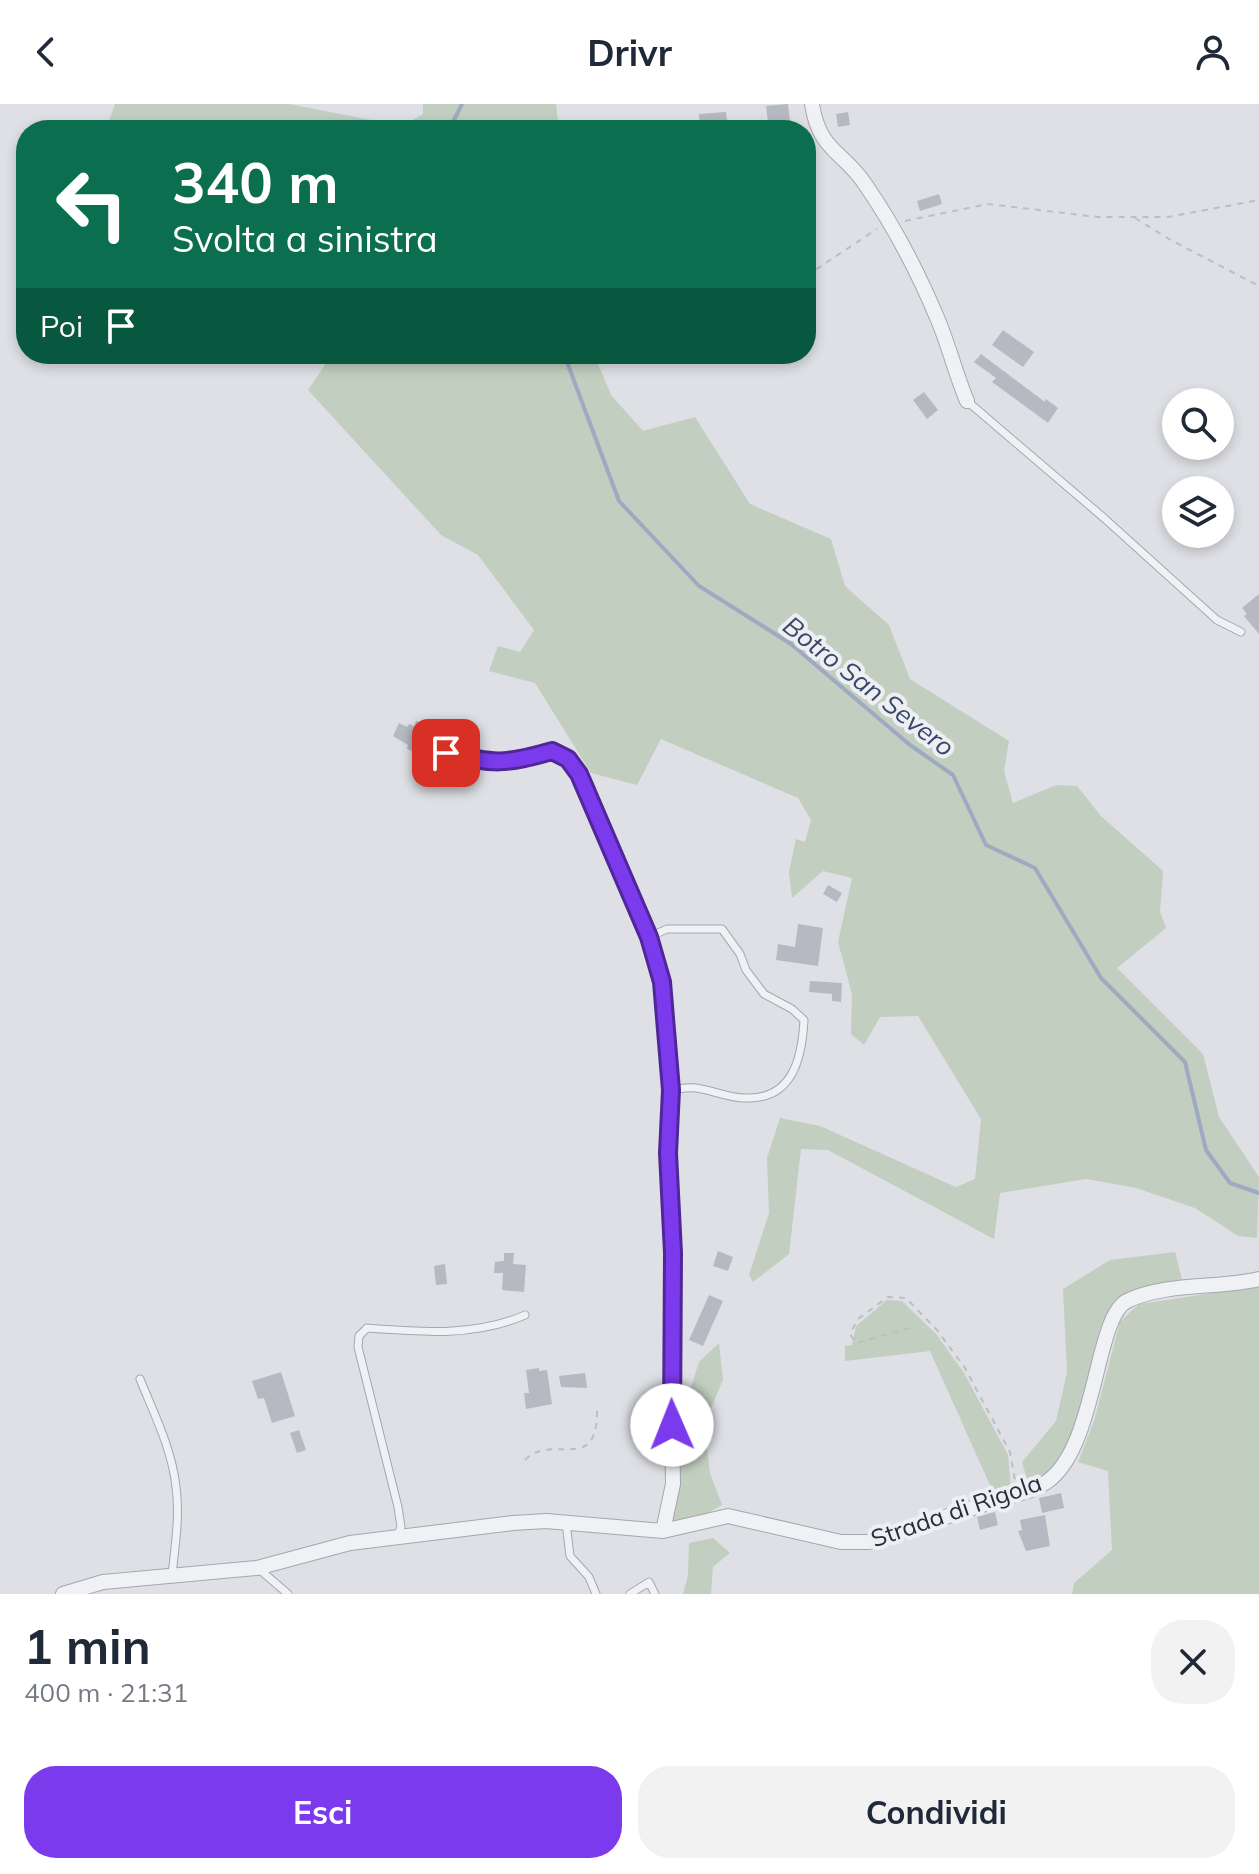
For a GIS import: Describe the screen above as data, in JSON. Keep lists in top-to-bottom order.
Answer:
{
  "streets": {
    "street": ["Strada di Rigola"]
  },
  "water": ["Botro San Severo"],
  "page": {
    "header": "Drivr",
    "turn": ["340 m", "Svolta a sinistra"],
    "then": "Poi",
    "heading": ["1 min", "400 m · 21:31"],
    "buttons": ["Esci", "Condividi"]
  }
}
